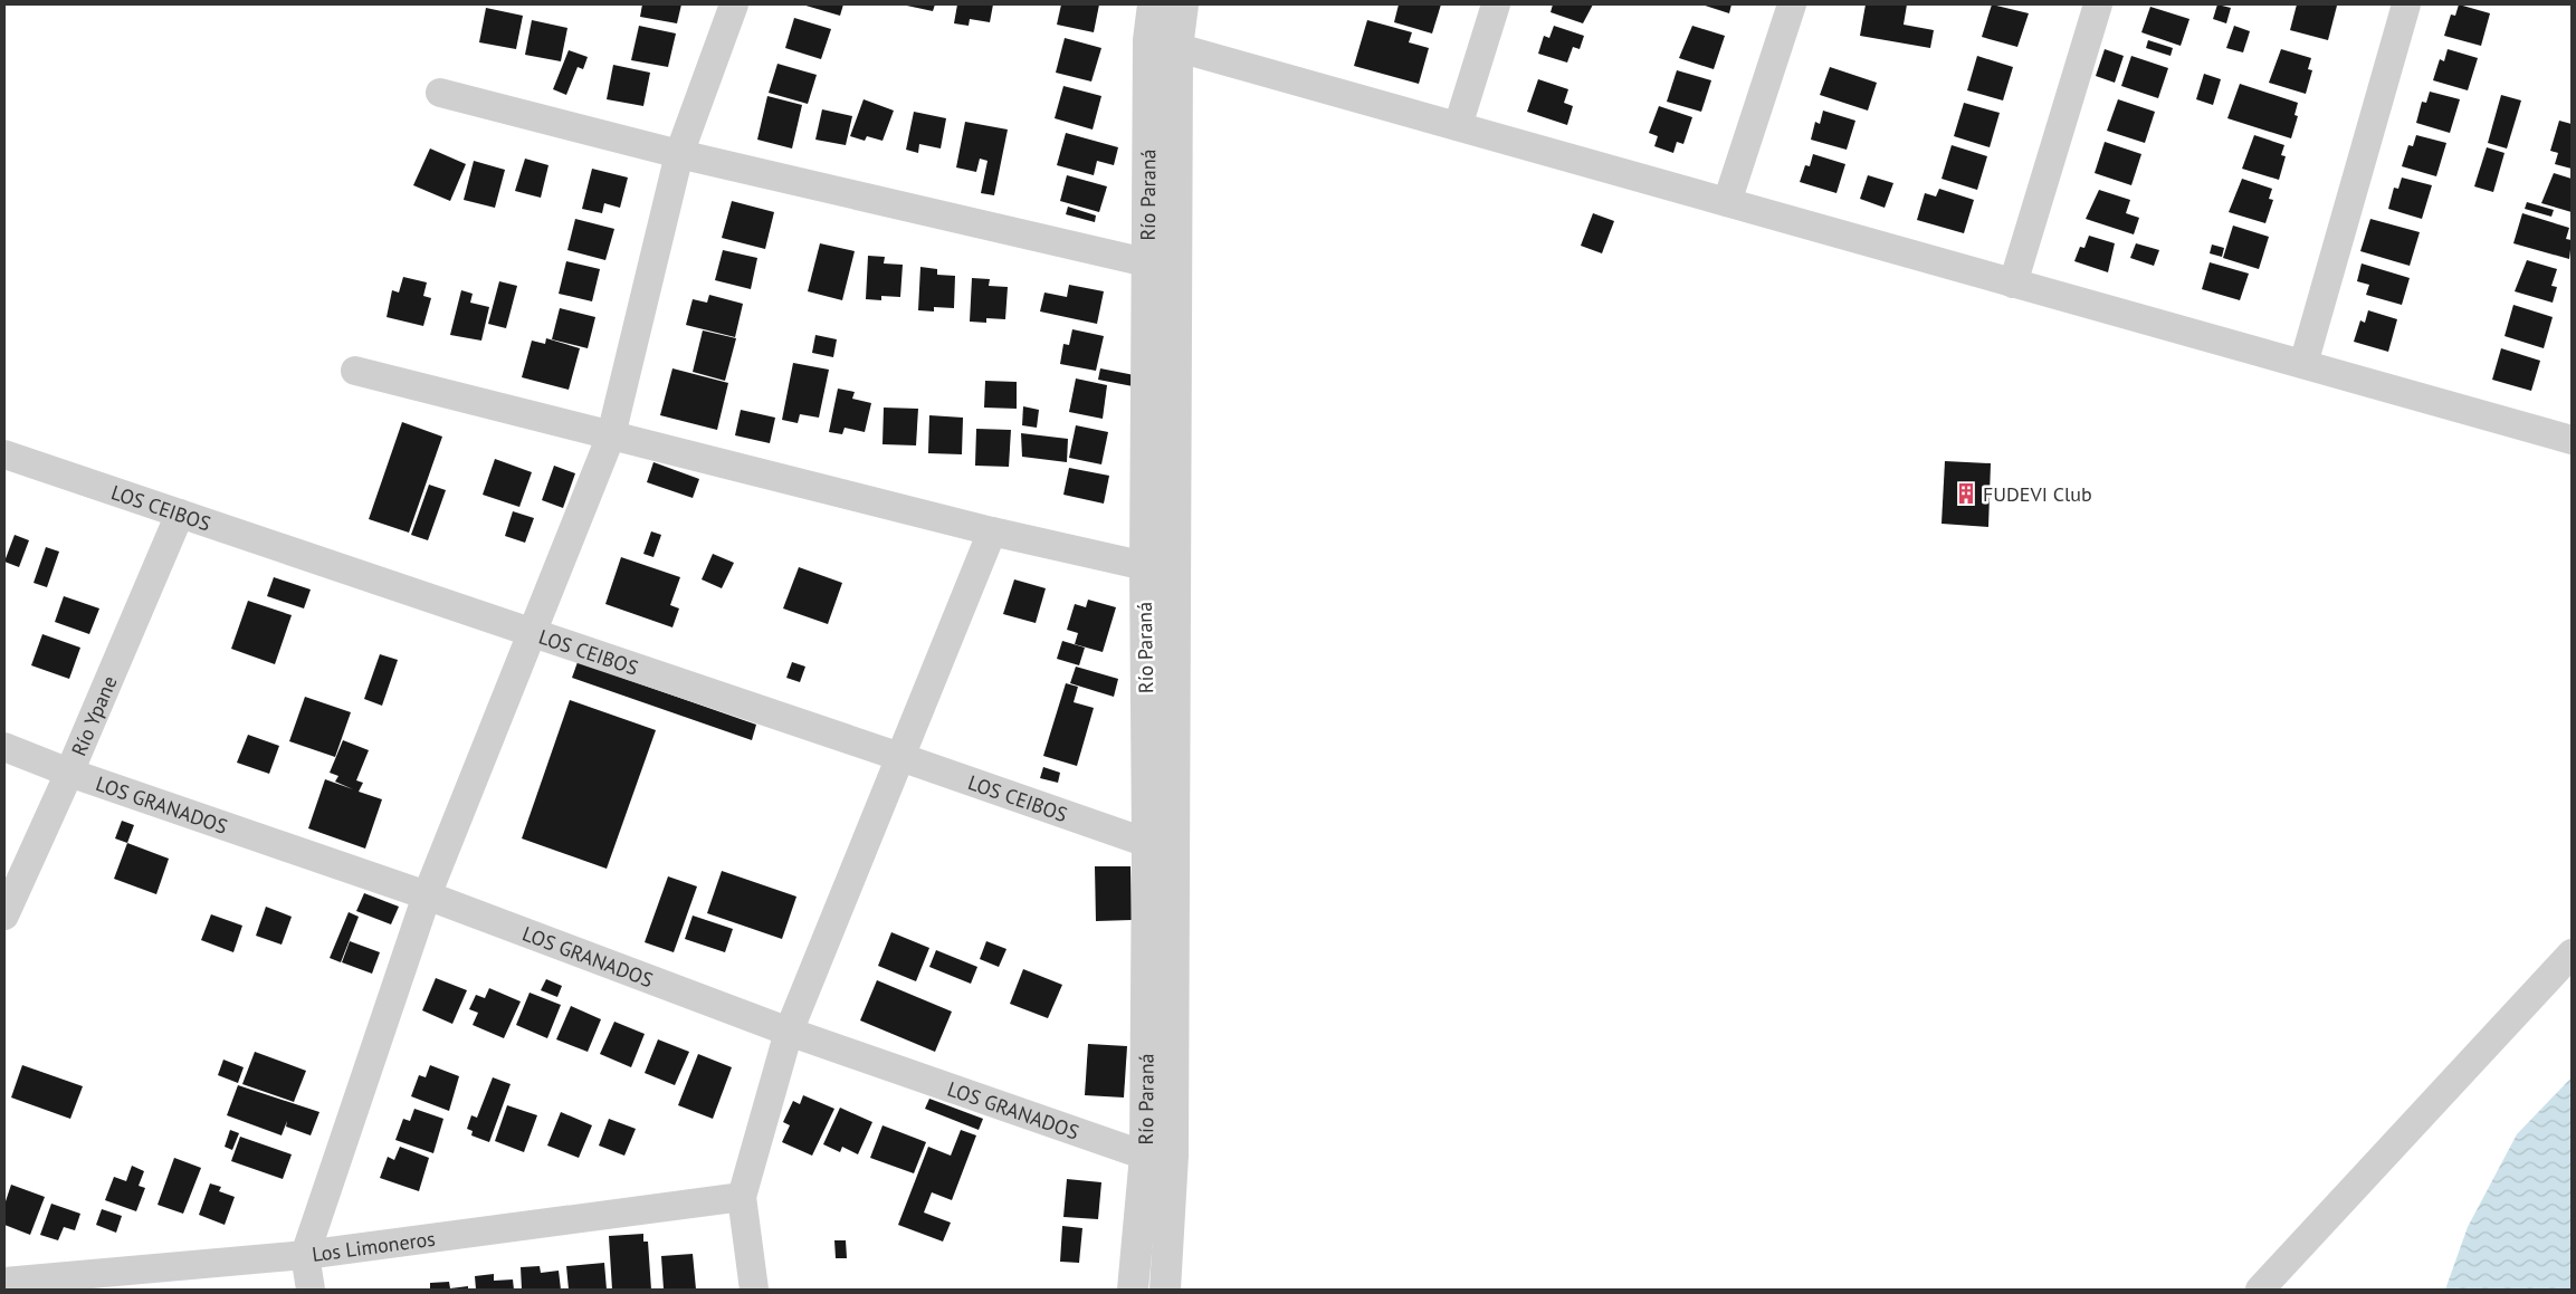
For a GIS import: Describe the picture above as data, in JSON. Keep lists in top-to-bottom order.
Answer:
{
  "streets": {
    "street": [
      "Río Paraná",
      "LOS CEIBOS",
      "Río Ypane",
      "LOS GRANADOS",
      "Los Limoneros"
    ]
  },
  "crossings": [
    ["Río Paraná", "LOS CEIBOS"],
    ["Río Paraná", "LOS GRANADOS"],
    ["LOS CEIBOS", "Río Ypane"],
    ["Río Ypane", "LOS GRANADOS"]
  ],
  "places": {
    "building": ["FUDEVI Club"]
  }
}
